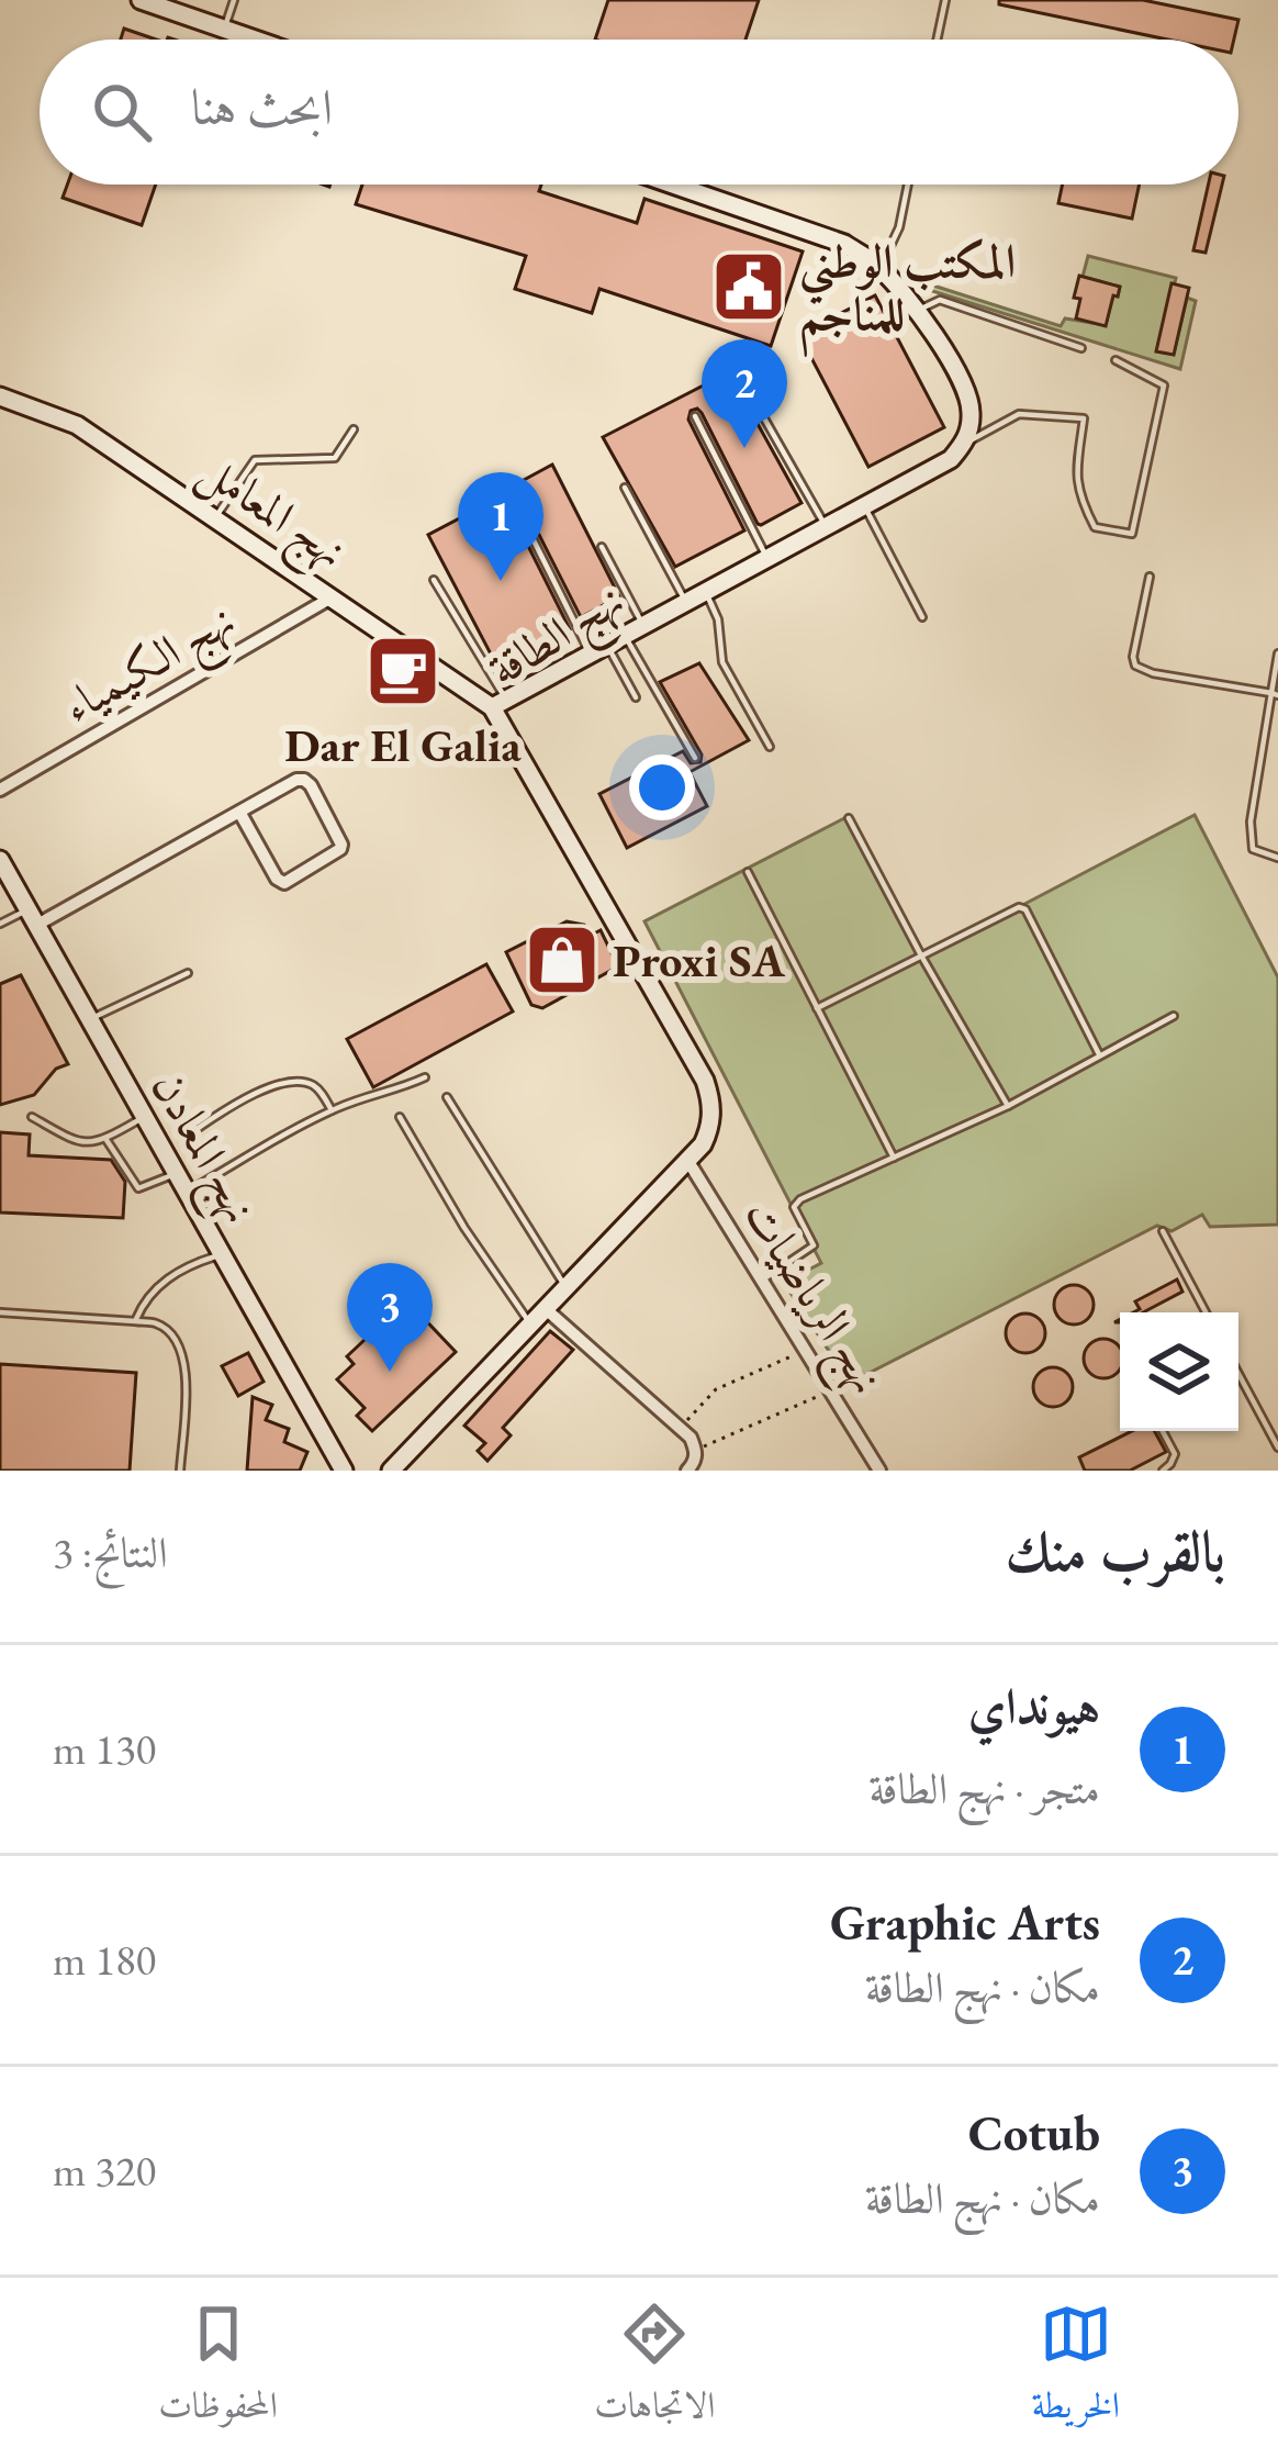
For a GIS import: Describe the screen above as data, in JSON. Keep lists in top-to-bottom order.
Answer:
{
  "streets": {
    "street": [
      "نهج المعامل",
      "نهج الطاقة",
      "نهج الكيمياء",
      "نهج المعادن",
      "نهج الرياضيات"
    ]
  },
  "crossings": [
    ["نهج المعامل", "نهج الطاقة"],
    ["نهج المعامل", "نهج الكيمياء"],
    ["نهج الطاقة", "نهج الرياضيات"]
  ],
  "places": {
    "public building": ["المكتب الوطني للمناجم"],
    "cafe": ["Dar El Galia"],
    "shop": ["Proxi SA"]
  },
  "page": {
    "search": "ابحث هنا",
    "pins": ["2", "1", "3"],
    "heading": ["بالقرب منك", "النتائج: 3"],
    "list": [
      {
        "mark": "1",
        "name": "هيونداي",
        "note": "متجر · نهج الطاقة",
        "value": "130 m"
      },
      {
        "mark": "2",
        "name": "Graphic Arts",
        "note": "مكان · نهج الطاقة",
        "value": "180 m"
      },
      {
        "mark": "3",
        "name": "Cotub",
        "note": "مكان · نهج الطاقة",
        "value": "320 m"
      }
    ],
    "nav": ["الخريطة", "الاتجاهات", "المحفوظات"]
  }
}
